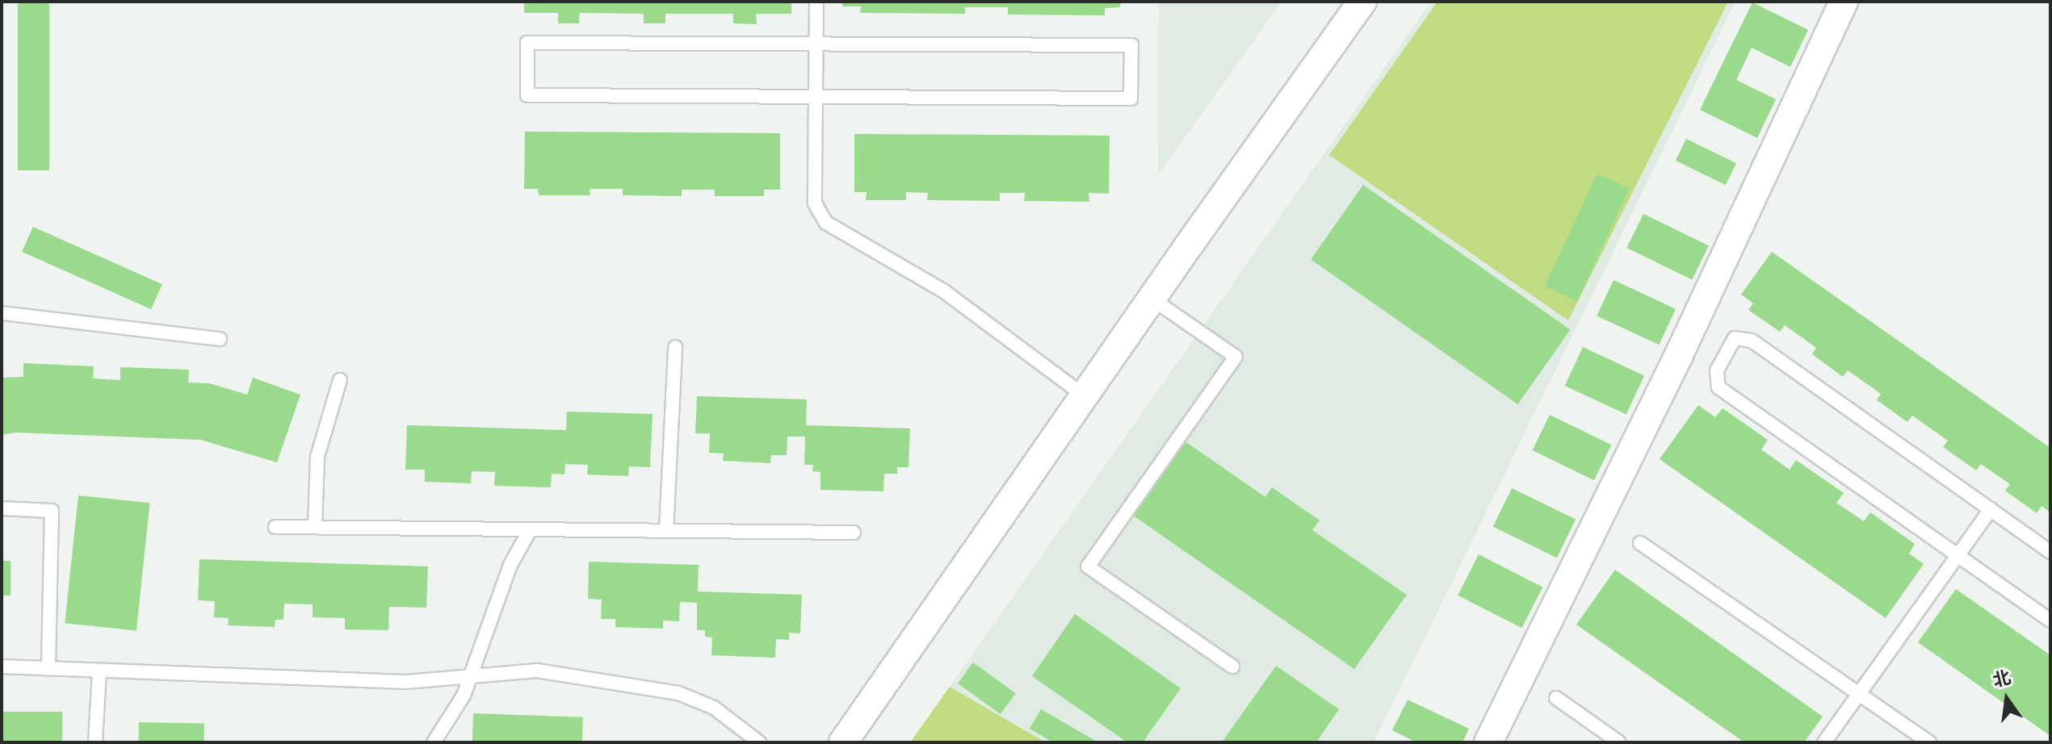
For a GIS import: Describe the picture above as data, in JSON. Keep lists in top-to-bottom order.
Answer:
{
  "north": "top"
}
